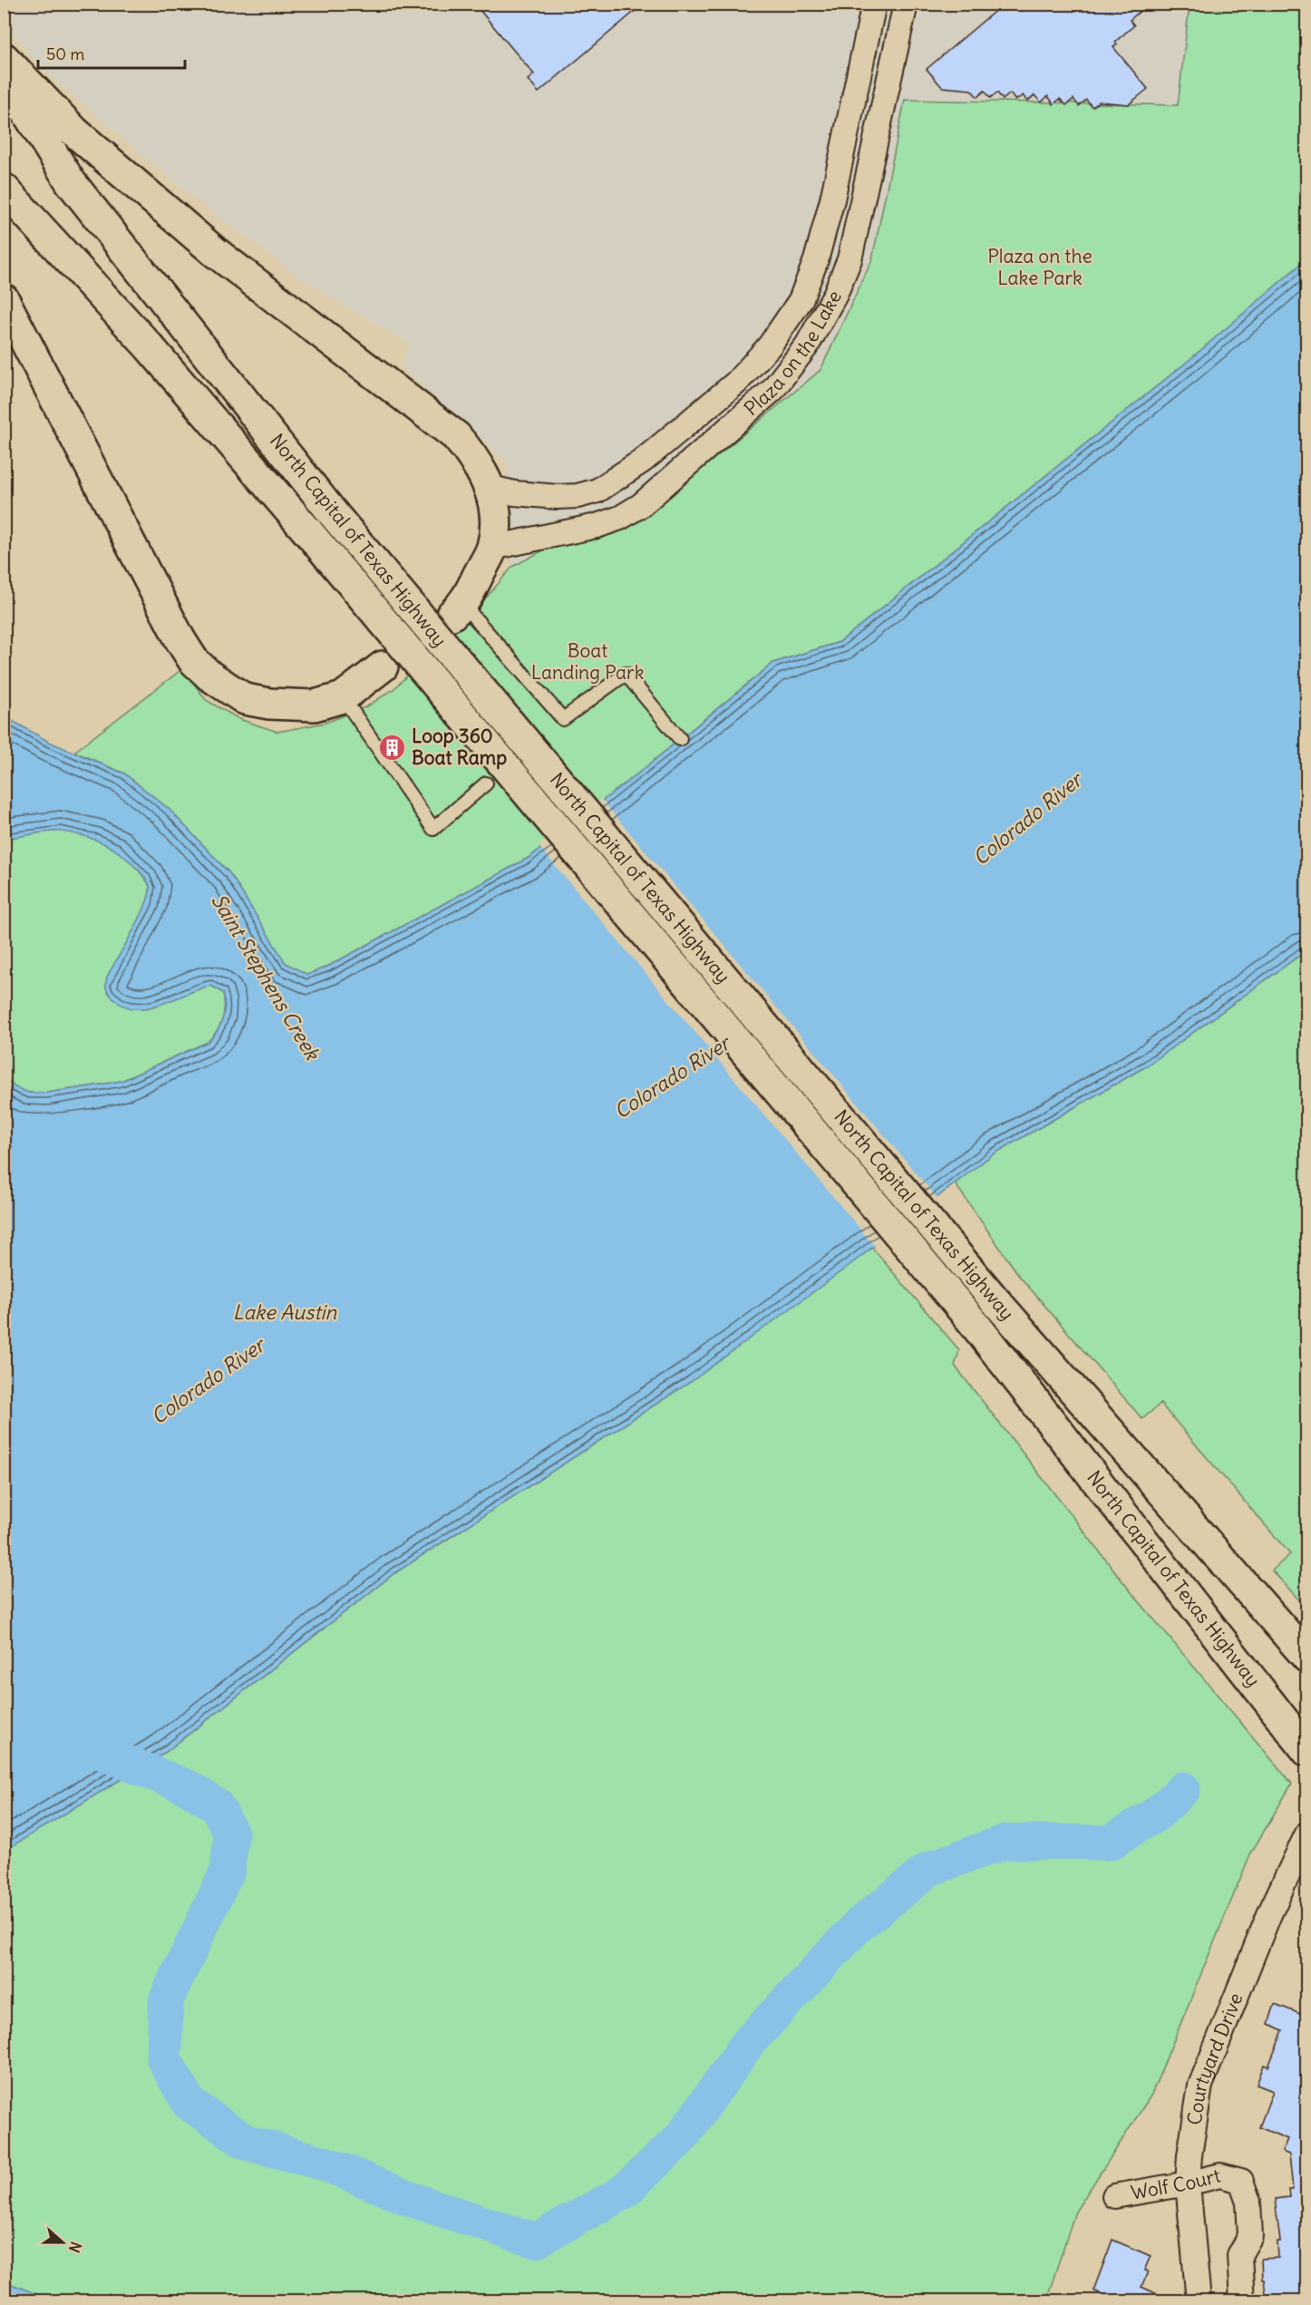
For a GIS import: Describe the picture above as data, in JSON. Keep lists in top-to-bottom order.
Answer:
{
  "streets": {
    "highway": ["North Capital of Texas Highway"],
    "street": ["Plaza on the Lake", "Courtyard Drive", "Wolf Court"]
  },
  "crossings": [
    ["Courtyard Drive", "Wolf Court"]
  ],
  "water": ["Colorado River", "Saint Stephens Creek", "Lake Austin"],
  "parks": ["Plaza on the Lake Park", "Boat Landing Park"],
  "places": {
    "building": ["Loop 360 Boat Ramp"]
  },
  "scale_bar": "50 m",
  "north": "right"
}
